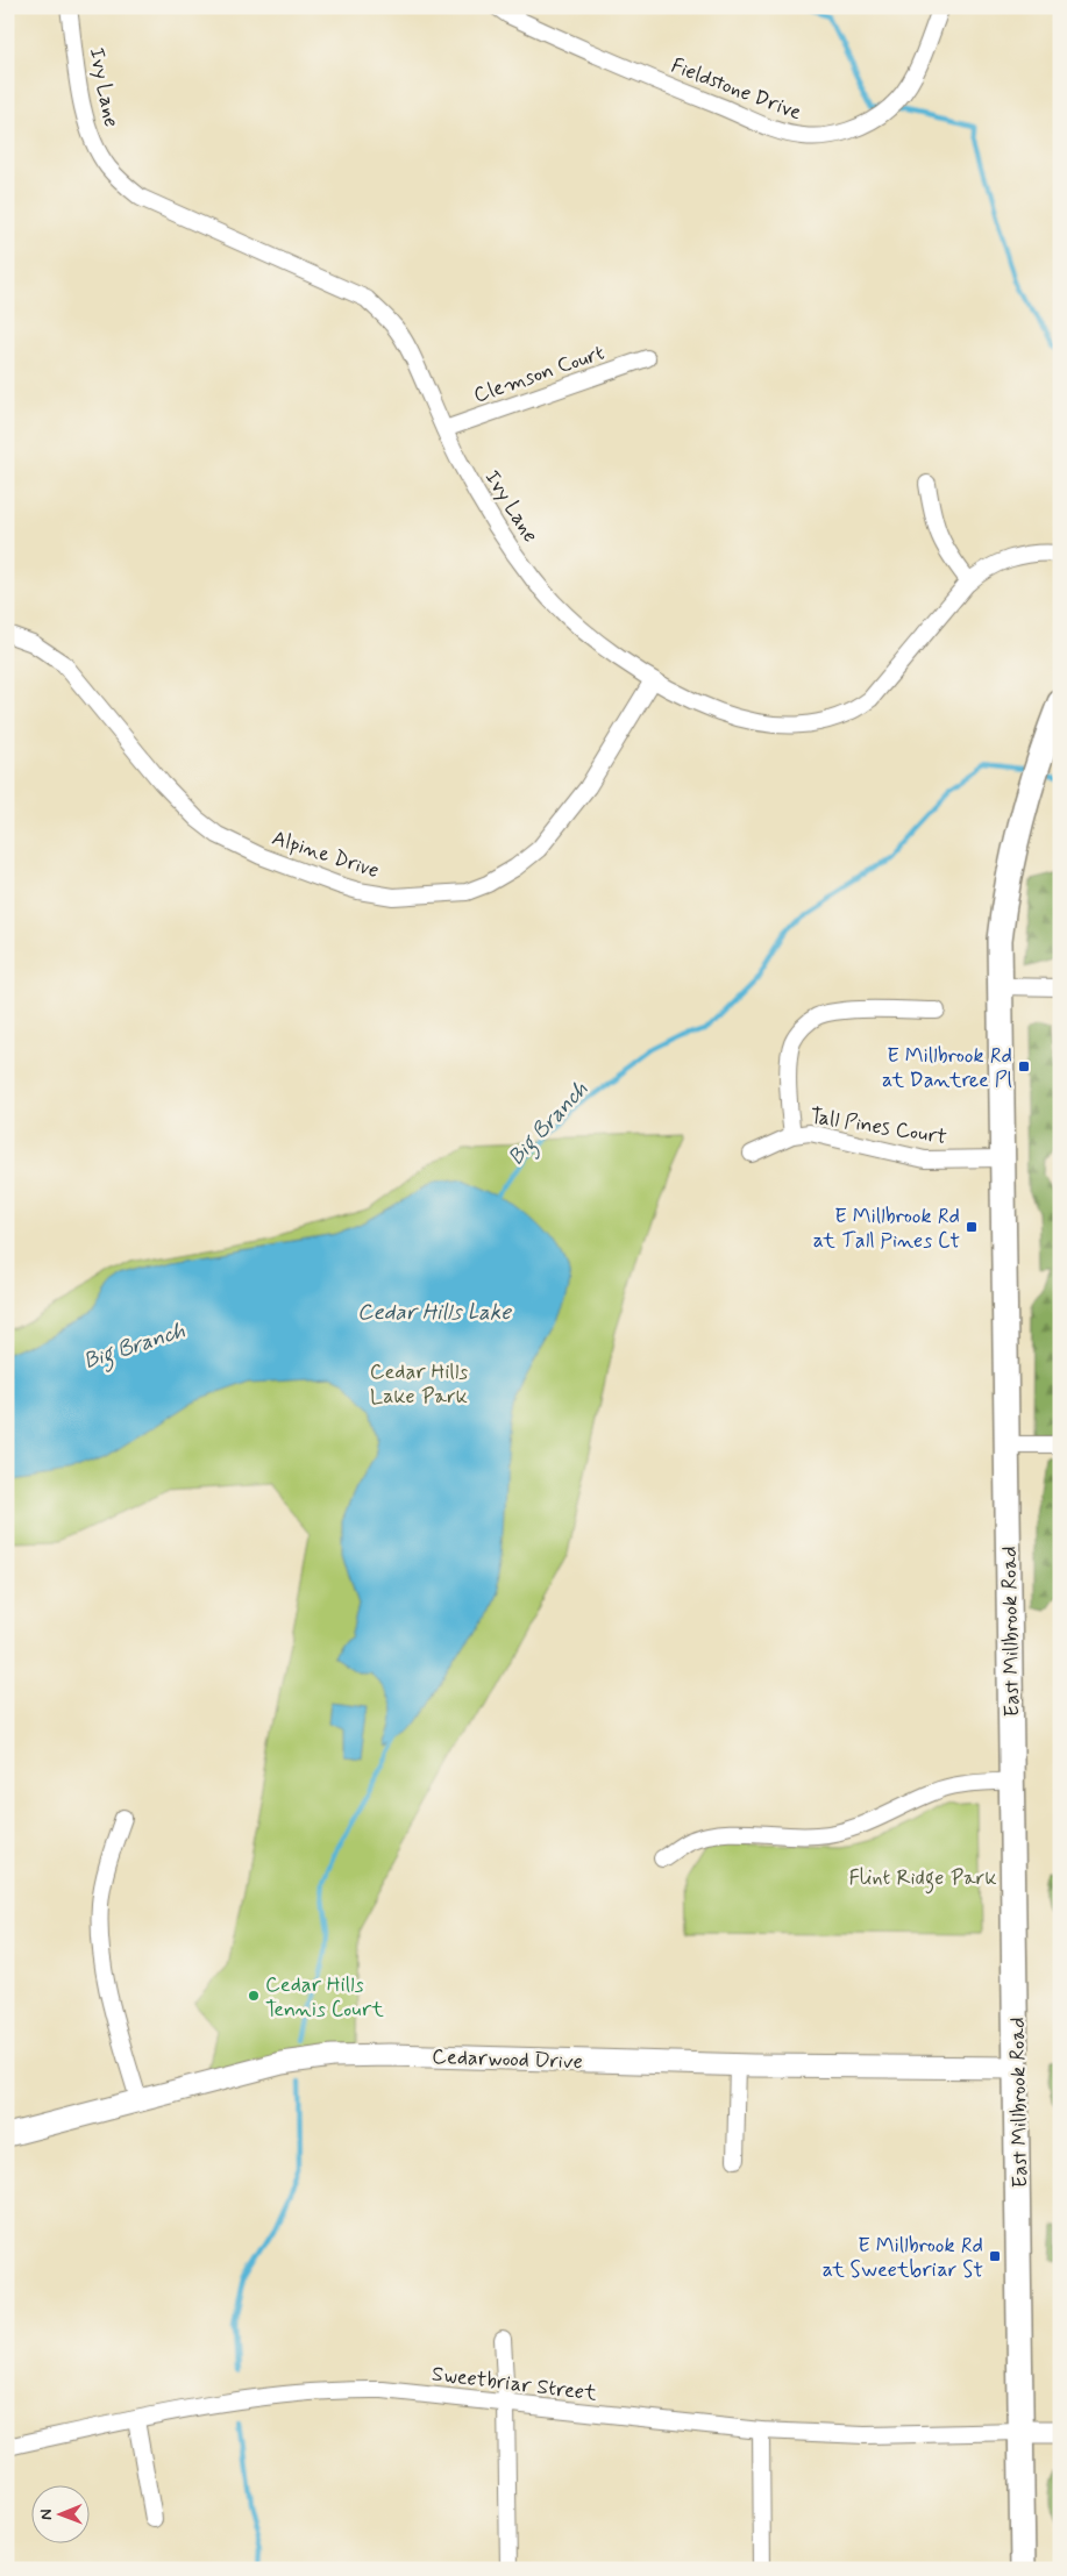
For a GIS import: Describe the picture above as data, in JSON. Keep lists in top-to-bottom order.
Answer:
{
  "streets": {
    "main road": ["East Millbrook Road"],
    "street": [
      "Ivy Lane",
      "Fieldstone Drive",
      "Clemson Court",
      "Alpine Drive",
      "Tall Pines Court",
      "Cedarwood Drive",
      "Sweetbriar Street"
    ]
  },
  "crossings": [
    ["Ivy Lane", "Clemson Court"],
    ["Ivy Lane", "Alpine Drive"],
    ["Tall Pines Court", "East Millbrook Road"],
    ["East Millbrook Road", "Cedarwood Drive"],
    ["East Millbrook Road", "Sweetbriar Street"]
  ],
  "water": ["Big Branch", "Cedar Hills Lake"],
  "parks": ["Cedar Hills Lake Park", "Flint Ridge Park"],
  "places": {
    "transit": ["E Millbrook Rd at Dantree Pl", "E Millbrook Rd at Tall Pines Ct", "E Millbrook Rd at Sweetbriar St"],
    "other": ["Cedar Hills Tennis Court"]
  },
  "north": "left"
}
